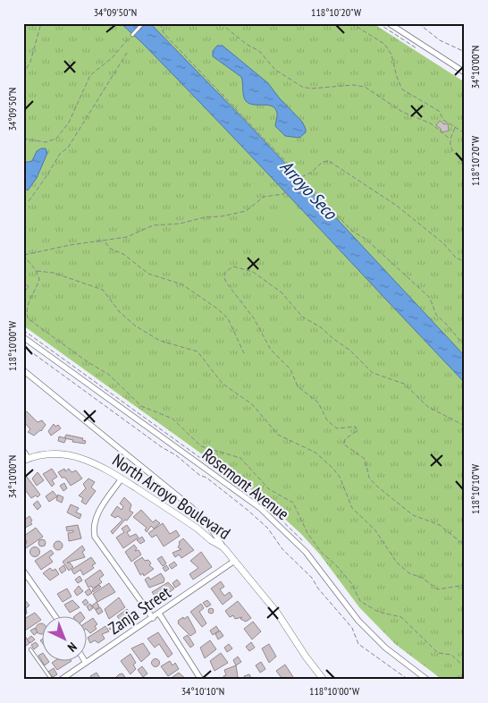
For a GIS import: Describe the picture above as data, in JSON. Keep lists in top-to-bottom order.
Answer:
{
  "streets": {
    "street": ["Rosemont Avenue", "North Arroyo Boulevard", "Zanja Street"]
  },
  "crossings": [
    ["North Arroyo Boulevard", "Zanja Street"]
  ],
  "water": ["Arroyo Seco"],
  "north": "bottom right",
  "coordinates": [
    "34°09'50\"N",
    "118°10'20\"W",
    "34°10'00\"N",
    "118°10'00\"W",
    "118°10'10\"W",
    "34°10'10\"N"
  ]
}
